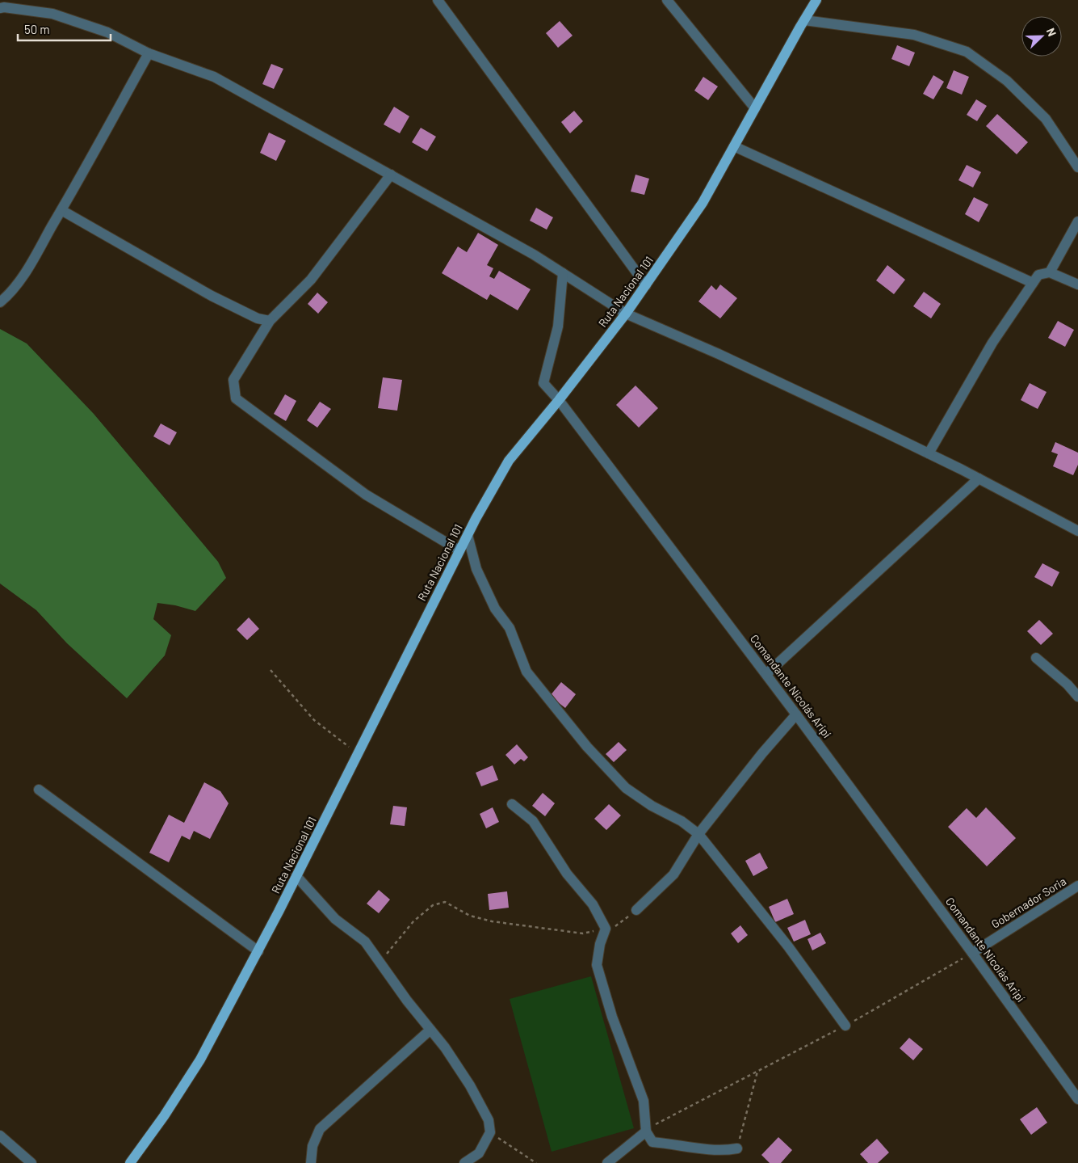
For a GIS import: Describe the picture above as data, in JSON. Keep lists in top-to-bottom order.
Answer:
{
  "streets": {
    "main road": ["Ruta Nacional 101"],
    "street": ["Comandante Nicolás Aripí", "Gobernador Soria"]
  },
  "crossings": [
    ["Ruta Nacional 101", "Comandante Nicolás Aripí"],
    ["Comandante Nicolás Aripí", "Gobernador Soria"]
  ],
  "scale_bar": "50 m",
  "north": "top right"
}
